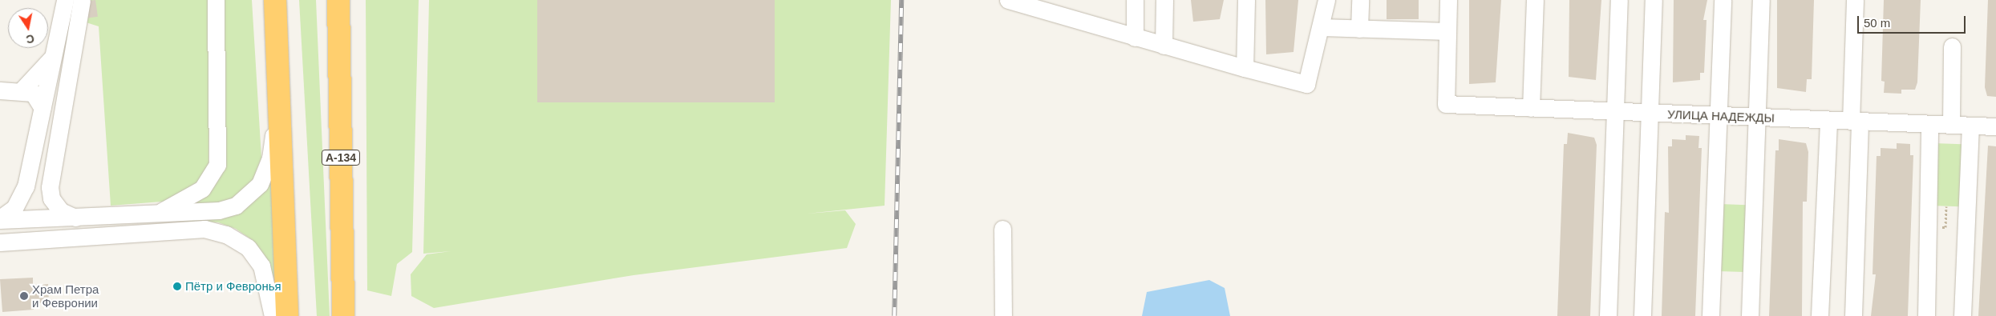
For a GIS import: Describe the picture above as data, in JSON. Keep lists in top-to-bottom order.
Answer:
{
  "streets": {
    "highway": ["А-134"],
    "street": ["УЛИЦА НАДЕЖДЫ"]
  },
  "places": ["Пётр и Февронья", "Храм Петра и Февронии"],
  "scale_bar": "50 m",
  "north": "bottom"
}
